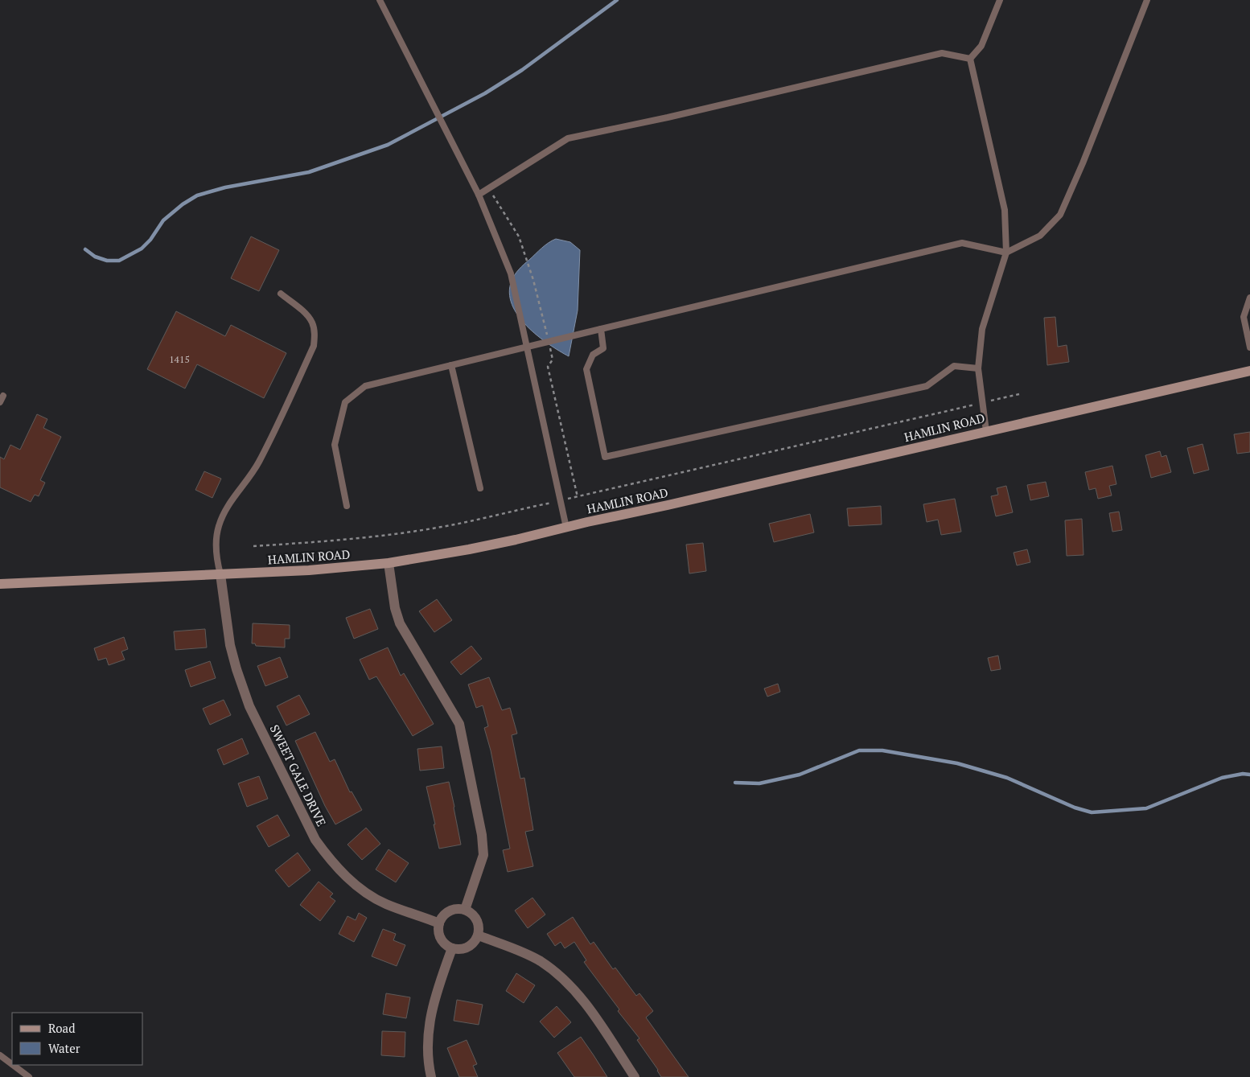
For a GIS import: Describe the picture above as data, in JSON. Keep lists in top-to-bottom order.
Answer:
{
  "streets": {
    "street": ["HAMLIN ROAD", "SWEET GALE DRIVE"]
  },
  "crossings": [
    ["HAMLIN ROAD", "SWEET GALE DRIVE"]
  ],
  "house_numbers": ["1415"],
  "legend": ["Road", "Water"]
}
